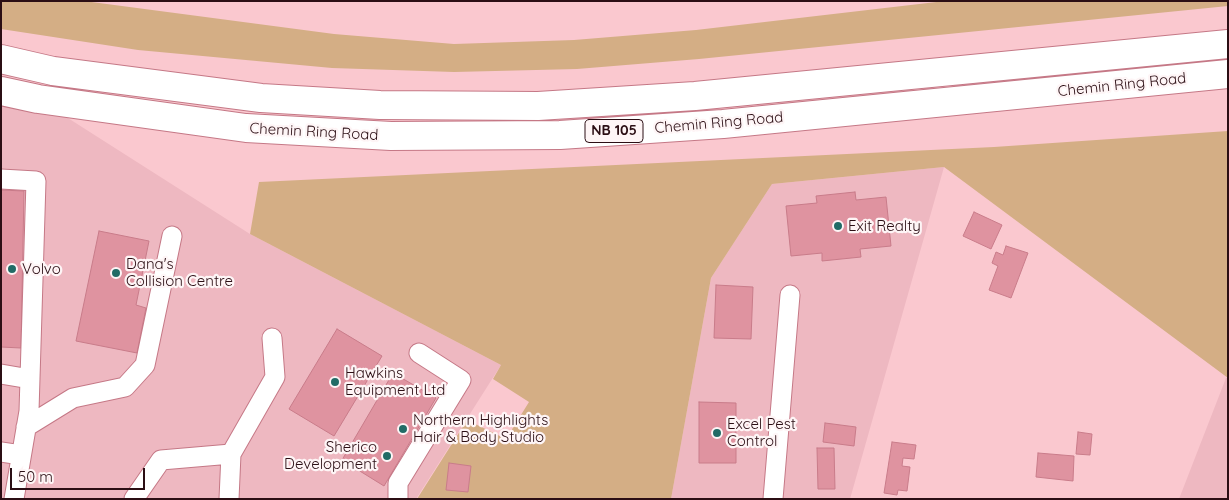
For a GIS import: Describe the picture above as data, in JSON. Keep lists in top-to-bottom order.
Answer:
{
  "streets": {
    "highway": ["Chemin Ring Road", "NB 105"]
  },
  "places": [
    "Exit Realty",
    "Volvo",
    "Dana's Collision Centre",
    "Hawkins Equipment Ltd",
    "Northern Highlights Hair & Body Studio",
    "Excel Pest Control",
    "Sherico Development"
  ],
  "scale_bar": "50 m"
}
